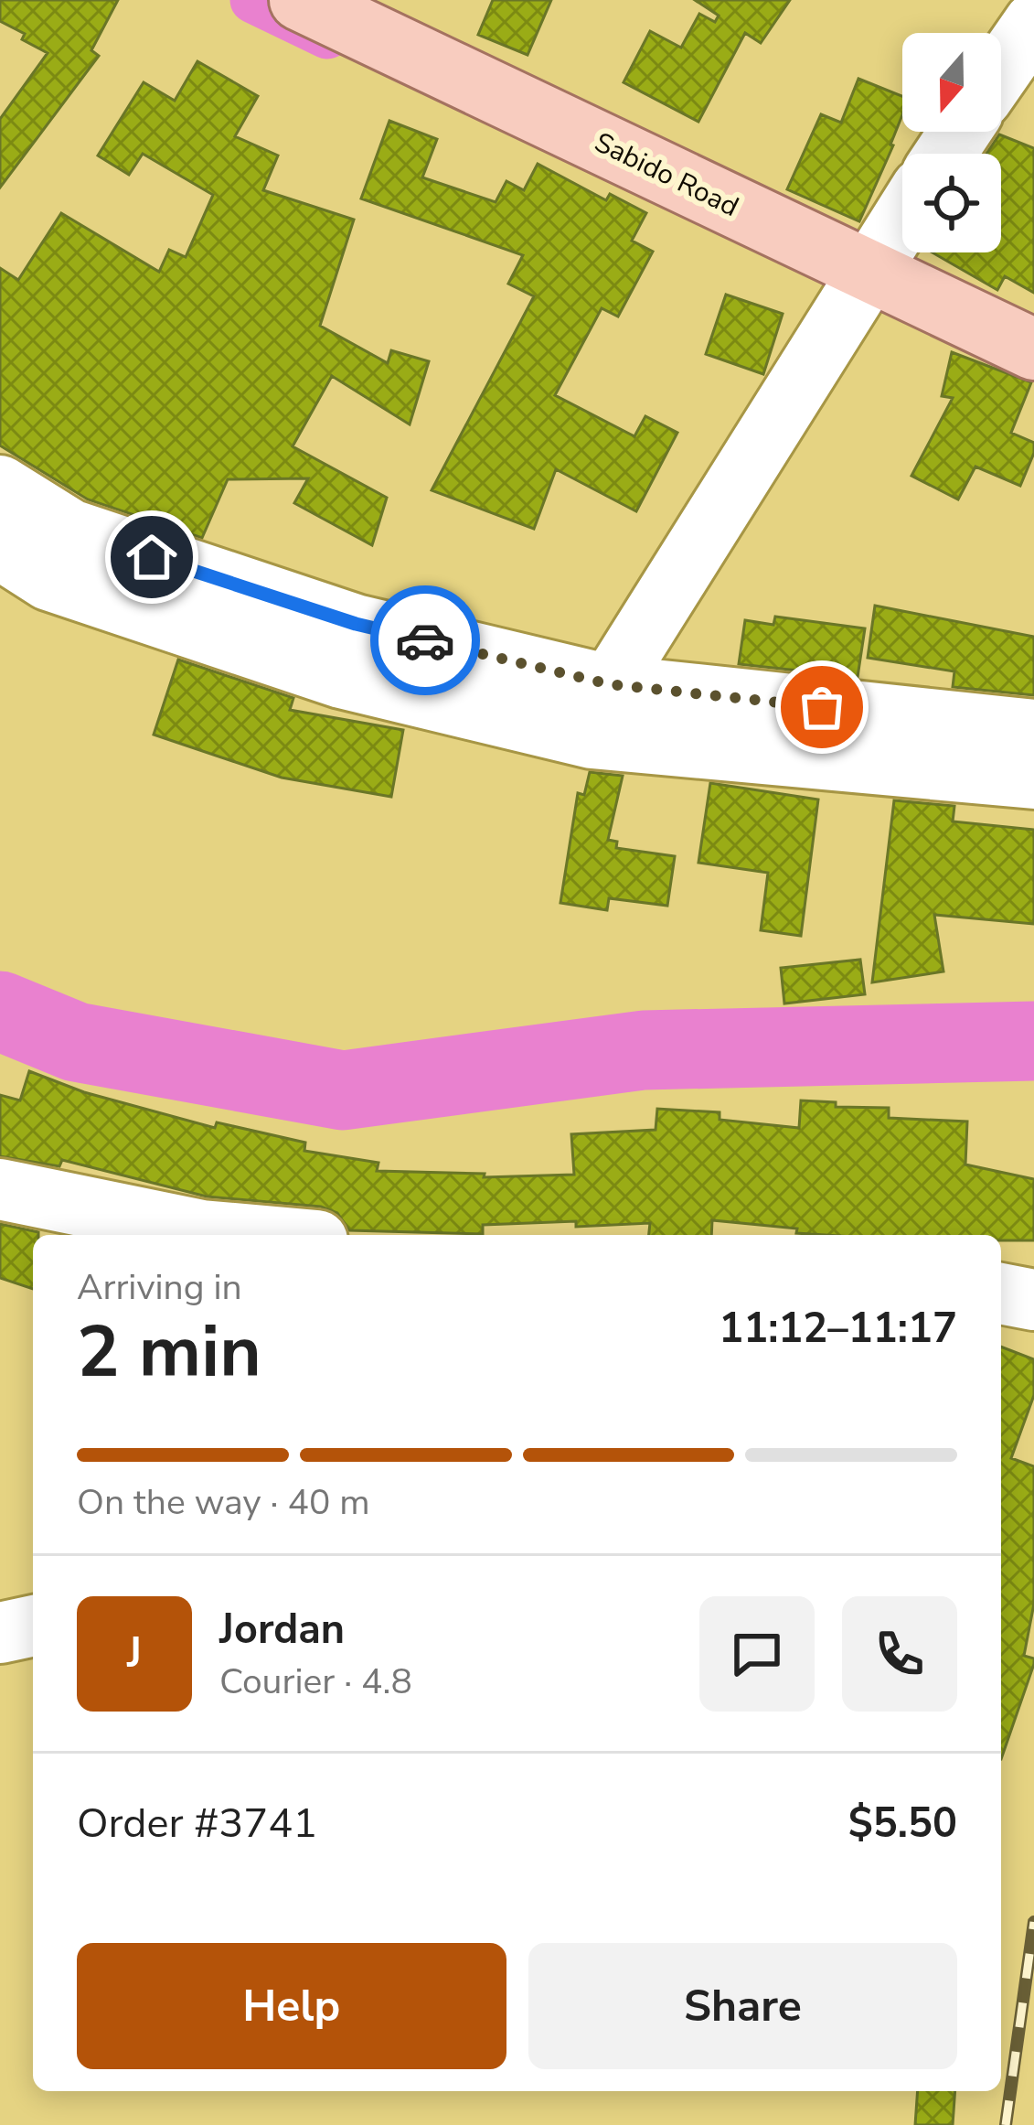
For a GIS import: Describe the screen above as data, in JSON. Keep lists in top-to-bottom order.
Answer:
{
  "streets": {
    "main road": ["Sabido Road"]
  },
  "north": "bottom",
  "page": {
    "heading": ["2 min", "Arriving in", "11:12–11:17"],
    "panel": [
      "Jordan",
      "Courier · 4.8",
      "Order #3741",
      "$5.50"
    ],
    "bar": "On the way · 40 m",
    "round": "J",
    "buttons": ["Help", "Share"]
  }
}
